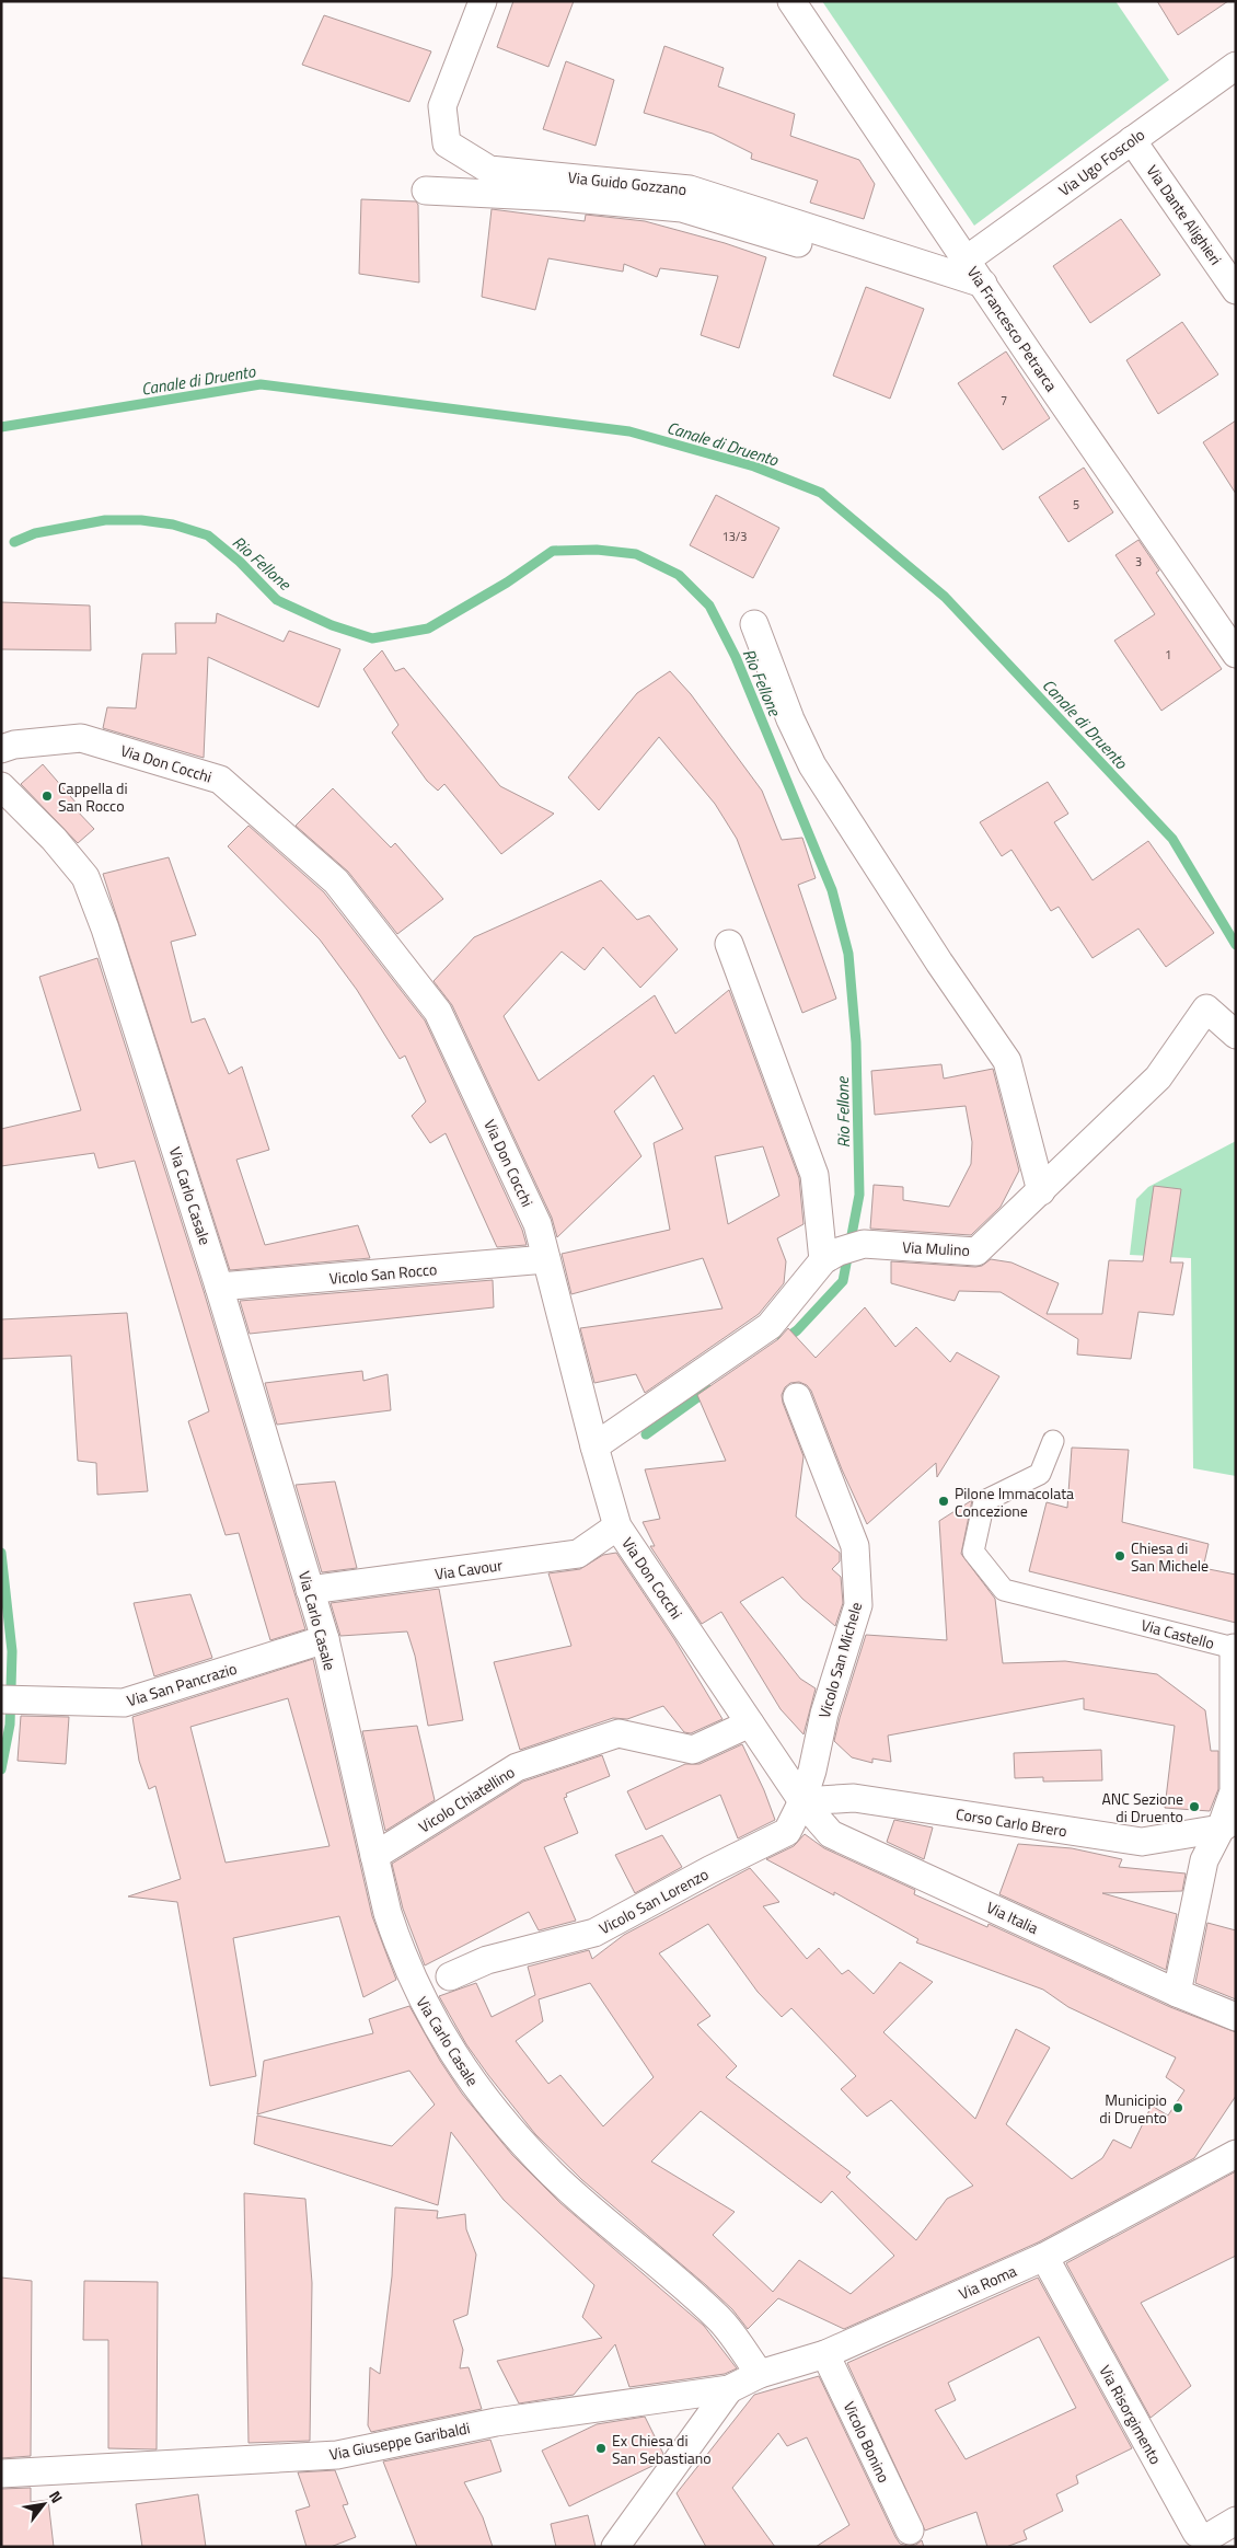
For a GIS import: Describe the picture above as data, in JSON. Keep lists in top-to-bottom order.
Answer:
{
  "streets": {
    "street": [
      "Via Ugo Foscolo",
      "Via Guido Gozzano",
      "Via Dante Alighieri",
      "Via Francesco Petrarca",
      "Via Don Cocchi",
      "Via Carlo Casale",
      "Via Mulino",
      "Vicolo San Rocco",
      "Via Cavour",
      "Via Castello",
      "Vicolo San Michele",
      "Via San Pancrazio",
      "Vicolo Chiatellino",
      "Corso Carlo Brero",
      "Vicolo San Lorenzo",
      "Via Italia",
      "Via Roma",
      "Via Risorgimento",
      "Via Giuseppe Garibaldi",
      "Vicolo Bonino"
    ]
  },
  "crossings": [
    ["Via Ugo Foscolo", "Via Dante Alighieri"],
    ["Via Ugo Foscolo", "Via Francesco Petrarca"],
    ["Via Guido Gozzano", "Via Francesco Petrarca"],
    ["Via Don Cocchi", "Vicolo San Rocco"],
    ["Via Don Cocchi", "Via Cavour"],
    ["Via Don Cocchi", "Vicolo San Michele"],
    ["Via Don Cocchi", "Vicolo Chiatellino"],
    ["Via Don Cocchi", "Corso Carlo Brero"],
    ["Via Don Cocchi", "Vicolo San Lorenzo"],
    ["Via Don Cocchi", "Via Italia"],
    ["Via Carlo Casale", "Vicolo San Rocco"],
    ["Via Carlo Casale", "Via Cavour"],
    ["Via Carlo Casale", "Via San Pancrazio"],
    ["Via Carlo Casale", "Vicolo Chiatellino"],
    ["Via Carlo Casale", "Via Roma"],
    ["Via Castello", "Corso Carlo Brero"],
    ["Via Castello", "Via Italia"],
    ["Vicolo San Michele", "Corso Carlo Brero"],
    ["Vicolo San Michele", "Vicolo San Lorenzo"],
    ["Vicolo San Michele", "Via Italia"],
    ["Corso Carlo Brero", "Vicolo San Lorenzo"],
    ["Corso Carlo Brero", "Via Italia"],
    ["Vicolo San Lorenzo", "Via Italia"],
    ["Via Roma", "Via Risorgimento"],
    ["Via Roma", "Via Giuseppe Garibaldi"],
    ["Via Roma", "Vicolo Bonino"]
  ],
  "water": ["Canale di Druento", "Rio Fellone"],
  "places": [
    "Cappella di San Rocco",
    "Pilone Immacolata Concezione",
    "Chiesa di San Michele",
    "ANC Sezione di Druento",
    "Municipio di Druento",
    "Ex Chiesa di San Sebastiano"
  ],
  "house_numbers": [
    "7",
    "5",
    "13/3",
    "3",
    "1"
  ],
  "north": "top right"
}
